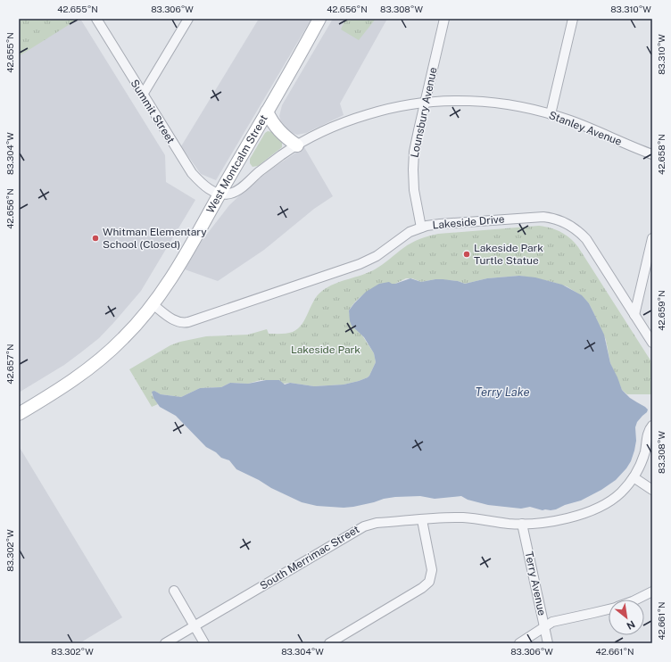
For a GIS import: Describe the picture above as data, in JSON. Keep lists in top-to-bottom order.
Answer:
{
  "streets": {
    "main road": ["West Montcalm Street"],
    "street": [
      "Summit Street",
      "Lounsbury Avenue",
      "Stanley Avenue",
      "Lakeside Drive",
      "South Merrimac Street",
      "Terry Avenue"
    ]
  },
  "crossings": [
    ["Summit Street", "Stanley Avenue"],
    ["Summit Street", "West Montcalm Street"],
    ["Lounsbury Avenue", "Stanley Avenue"],
    ["Lounsbury Avenue", "Lakeside Drive"],
    ["Stanley Avenue", "West Montcalm Street"],
    ["West Montcalm Street", "Lakeside Drive"],
    ["South Merrimac Street", "Terry Avenue"]
  ],
  "water": ["Terry Lake"],
  "parks": ["Lakeside Park"],
  "places": ["Whitman Elementary School (Closed)", "Lakeside Park Turtle Statue"],
  "north": "bottom right",
  "coordinates": [
    "42.655°N",
    "83.306°W",
    "42.656°N",
    "83.308°W",
    "83.310°W",
    "83.304°W",
    "42.658°N",
    "42.659°N",
    "42.657°N",
    "83.302°W",
    "42.661°N"
  ]
}
